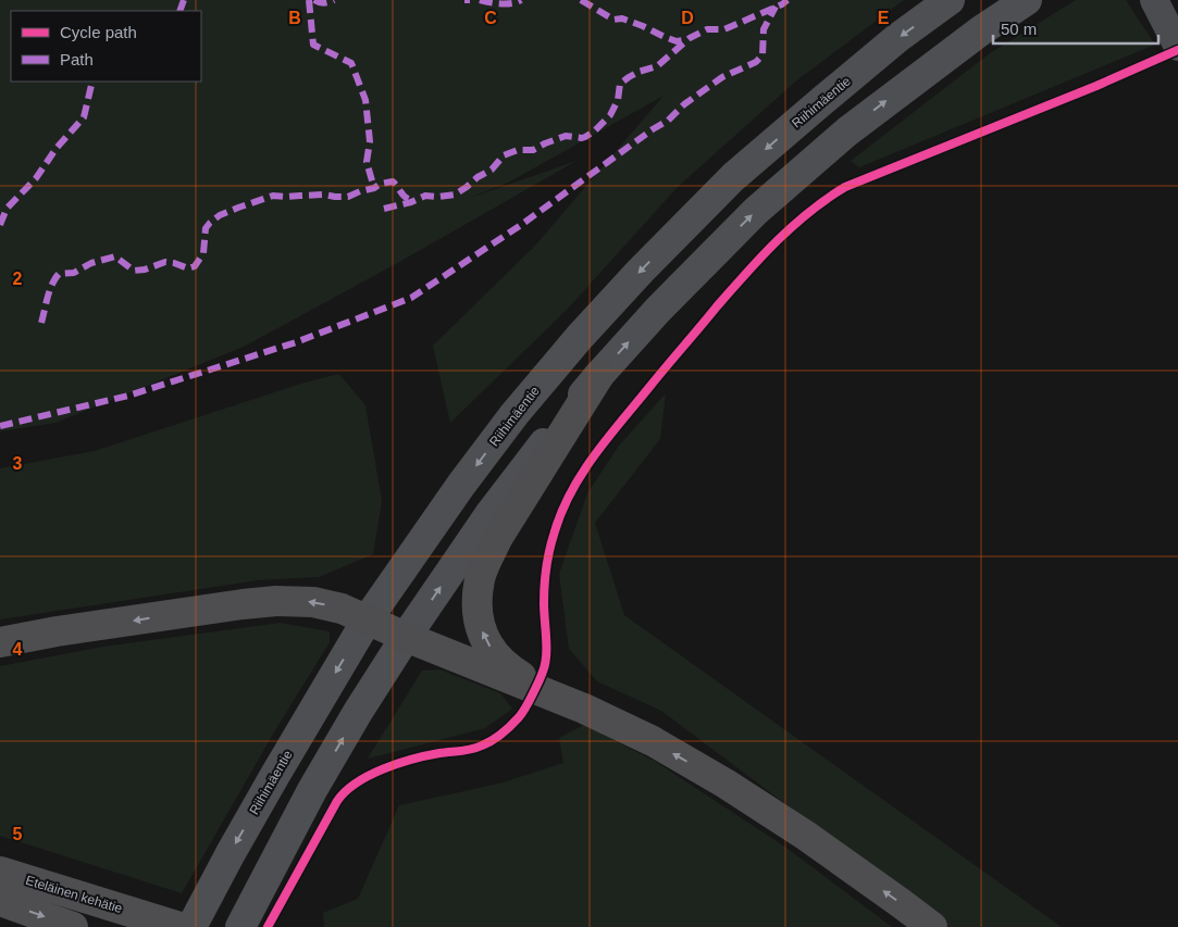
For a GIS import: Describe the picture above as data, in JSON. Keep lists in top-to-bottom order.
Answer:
{
  "streets": {
    "highway": ["Eteläinen kehätie"],
    "main road": ["Riihimäentie"]
  },
  "legend": ["Cycle path", "Path"],
  "scale_bar": "50 m",
  "grid": {
    "columns": [
      "B",
      "C",
      "D",
      "E"
    ],
    "rows": [
      "2",
      "3",
      "4",
      "5"
    ]
  }
}
